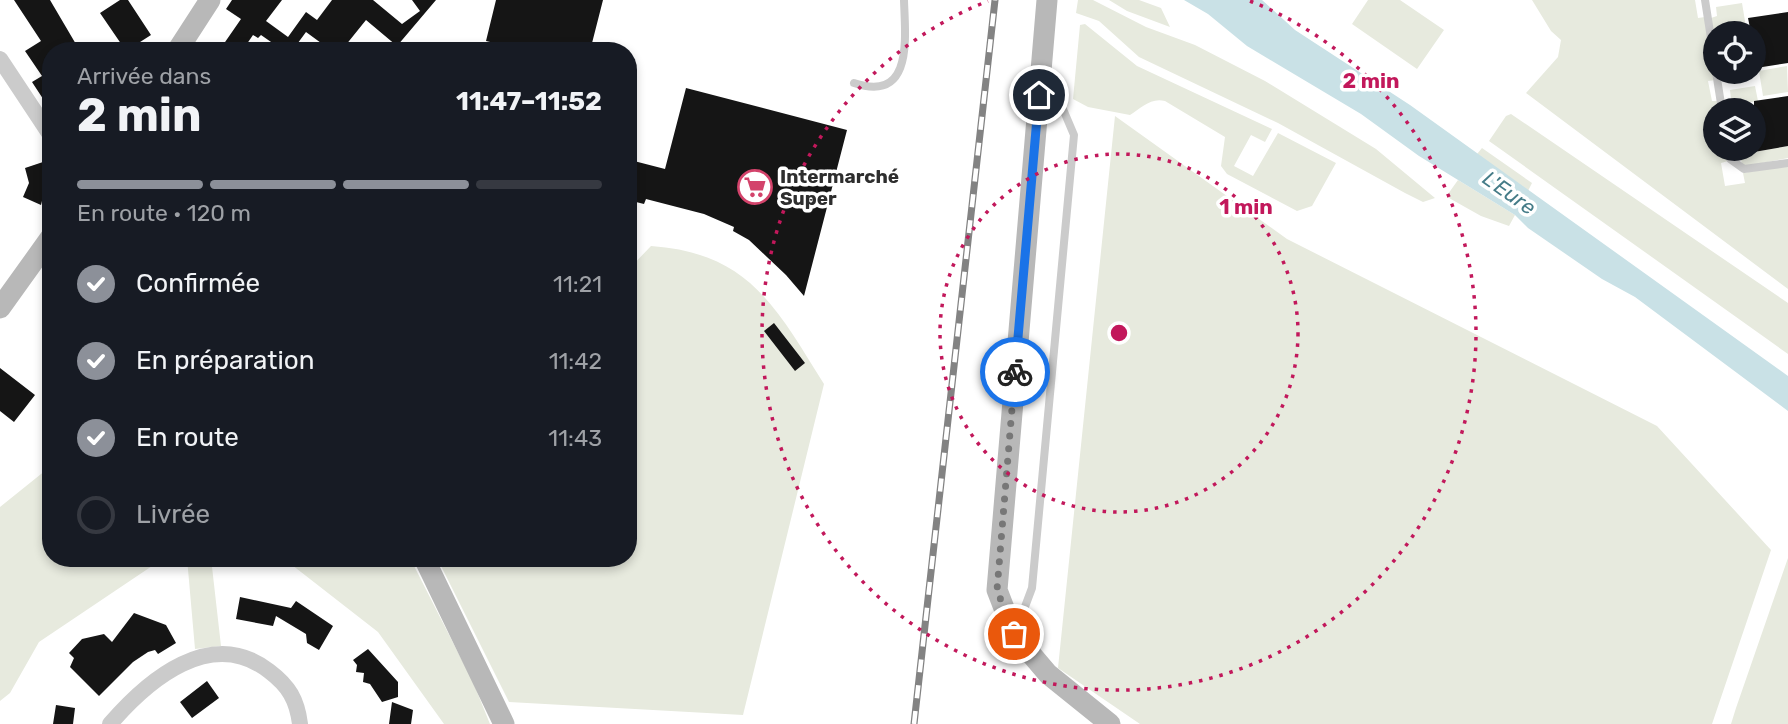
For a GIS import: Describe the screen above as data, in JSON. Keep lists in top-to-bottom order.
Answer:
{
  "water": ["L'Eure"],
  "places": {
    "supermarket": ["Intermarché Super"]
  },
  "page": {
    "heading": ["2 min", "Arrivée dans", "11:47–11:52"],
    "bar": "En route · 120 m",
    "list": [
      ["Confirmée", "11:21"],
      ["En préparation", "11:42"],
      ["En route", "11:43"],
      "Livrée"
    ]
  },
  "rings": ["2 min", "1 min"]
}
